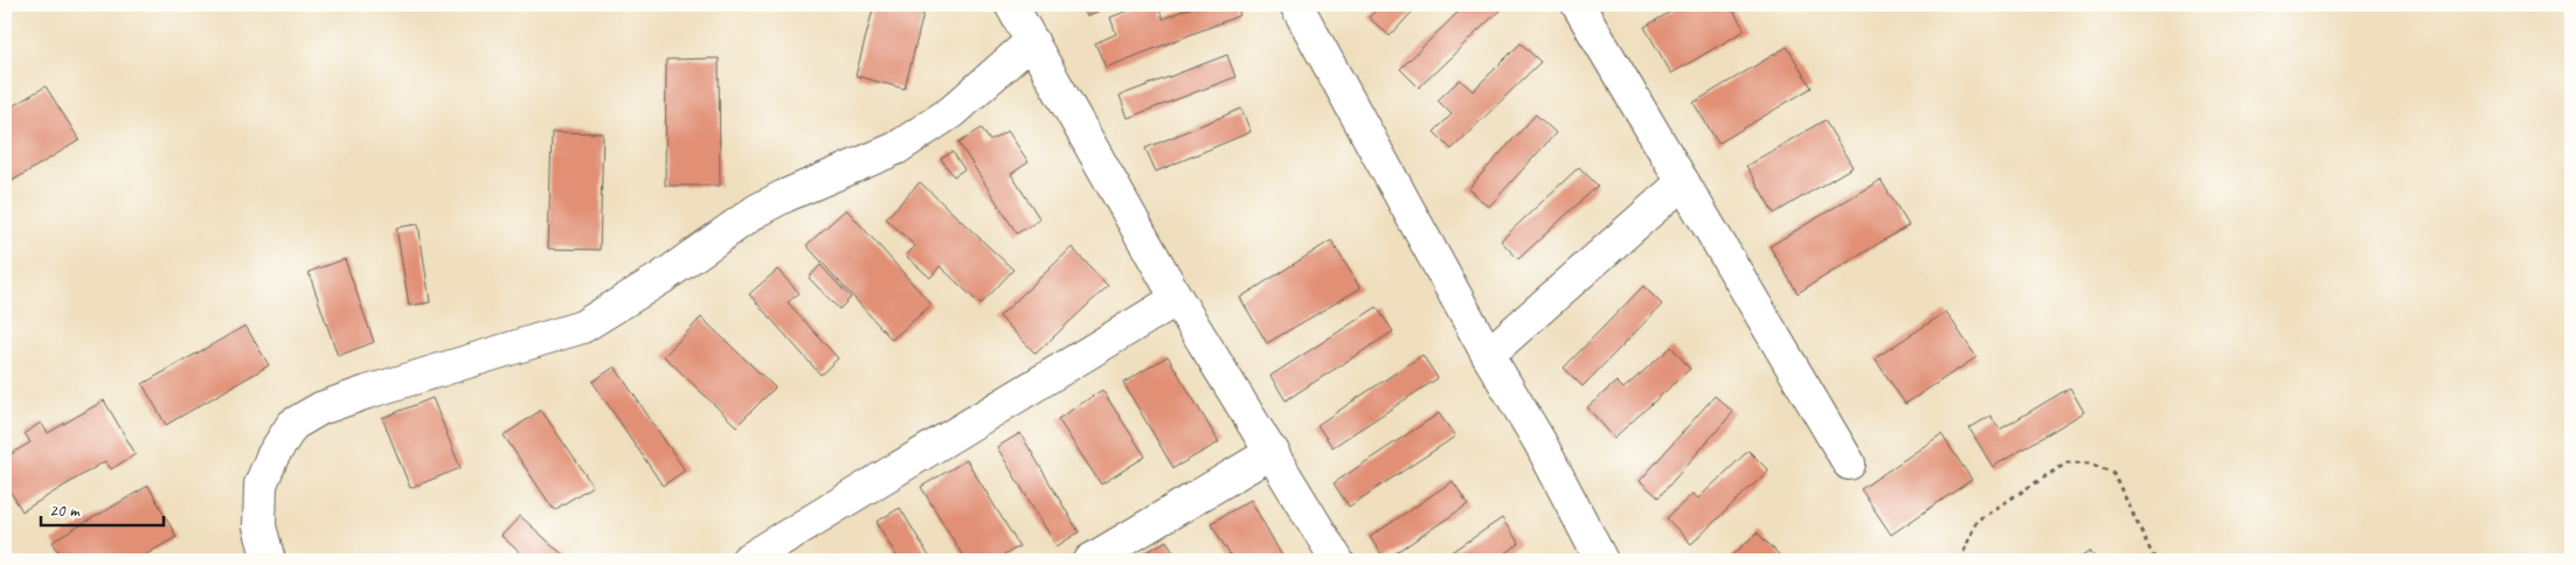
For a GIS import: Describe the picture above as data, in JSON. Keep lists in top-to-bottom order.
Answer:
{
  "scale_bar": "20 m"
}
